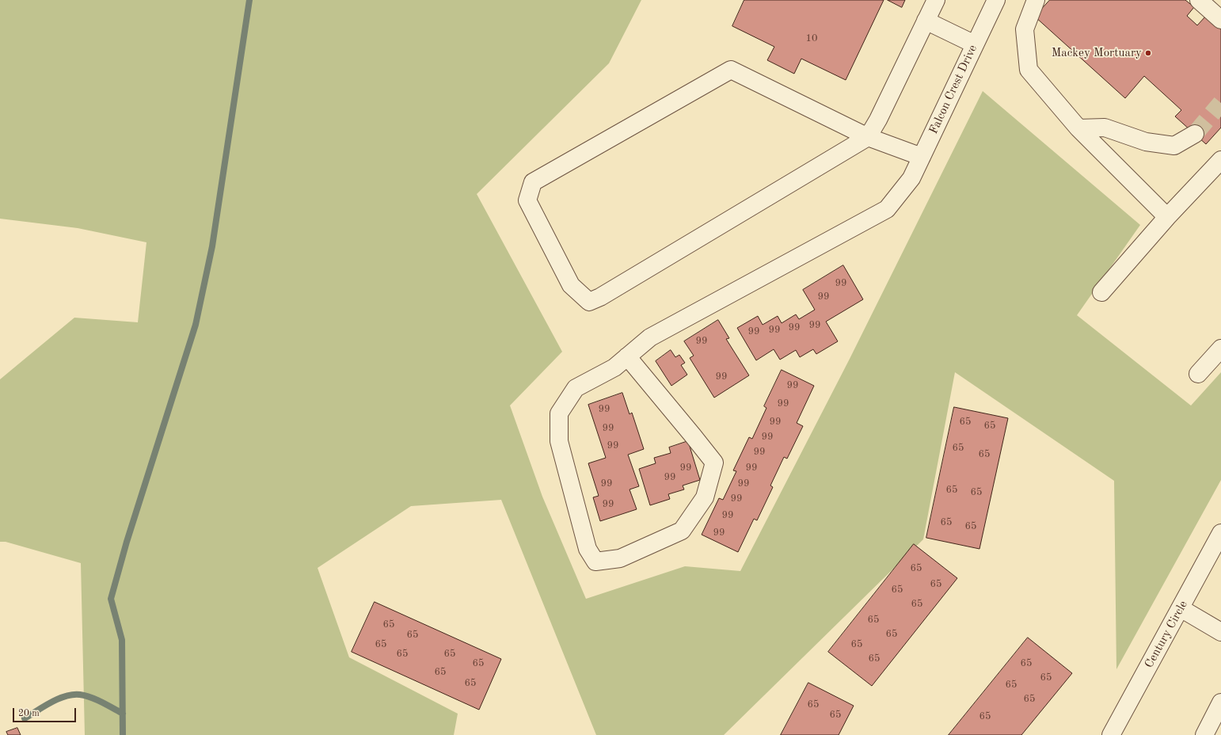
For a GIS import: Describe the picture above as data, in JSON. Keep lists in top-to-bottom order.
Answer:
{
  "streets": {
    "street": ["Falcon Crest Drive", "Century Circle"]
  },
  "places": ["Mackey Mortuary"],
  "house_numbers": [
    "10",
    "99",
    "99",
    "99",
    "99",
    "99",
    "99",
    "99",
    "99",
    "99",
    "99",
    "99",
    "99",
    "65",
    "65",
    "99",
    "99",
    "99",
    "65",
    "99",
    "65",
    "99",
    "99",
    "99",
    "99",
    "99",
    "65",
    "65",
    "99",
    "99",
    "99",
    "65",
    "65",
    "99",
    "65",
    "65",
    "65",
    "65",
    "65",
    "65",
    "65",
    "65",
    "65",
    "65",
    "65",
    "65",
    "65",
    "65",
    "65",
    "65",
    "65",
    "65",
    "65",
    "65",
    "65",
    "65",
    "65"
  ],
  "scale_bar": "20 m"
}
